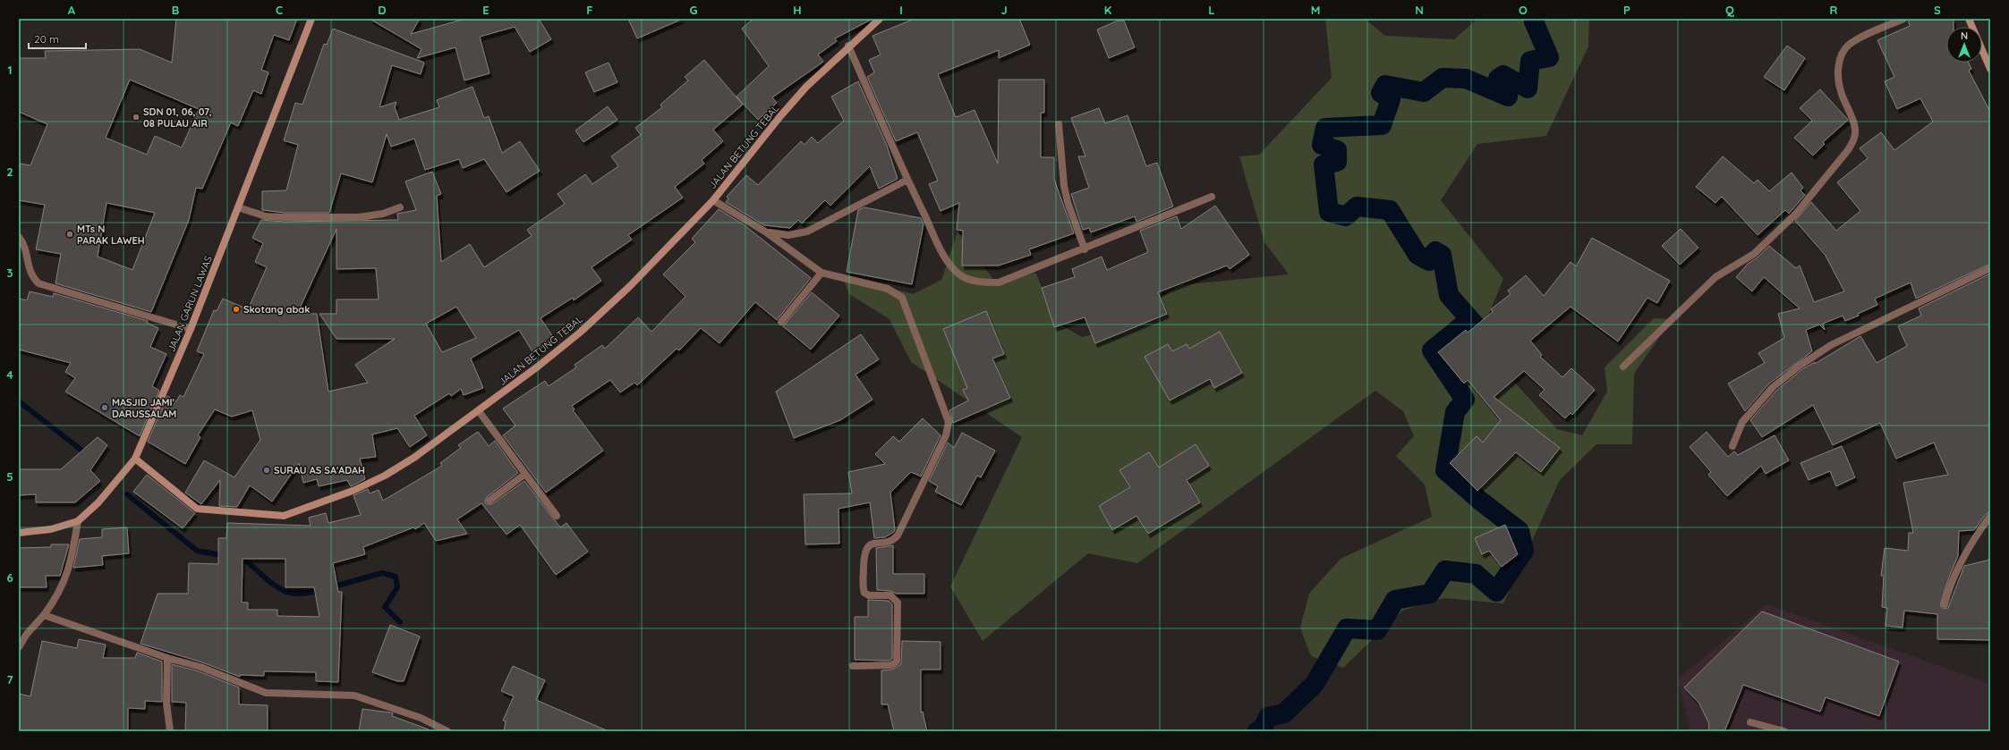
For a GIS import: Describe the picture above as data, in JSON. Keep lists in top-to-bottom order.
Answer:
{
  "streets": {
    "street": ["JALAN BETUNG TEBAL", "JALAN GARUN LAWAS"]
  },
  "crossings": [
    ["JALAN BETUNG TEBAL", "JALAN GARUN LAWAS"]
  ],
  "places": [
    "SDN 01, 06, 07, 08 PULAU AIR",
    "MTs N PARAK LAWEH",
    "Skotang abak",
    "MASJID JAMI' DARUSSALAM",
    "SURAU AS SA'ADAH"
  ],
  "scale_bar": "20 m",
  "north": "top",
  "grid": {
    "columns": [
      "A",
      "B",
      "C",
      "D",
      "E",
      "F",
      "G",
      "H",
      "I",
      "J",
      "K",
      "L",
      "M",
      "N",
      "O",
      "P",
      "Q",
      "R",
      "S"
    ],
    "rows": [
      "1",
      "2",
      "3",
      "4",
      "5",
      "6",
      "7"
    ]
  }
}
